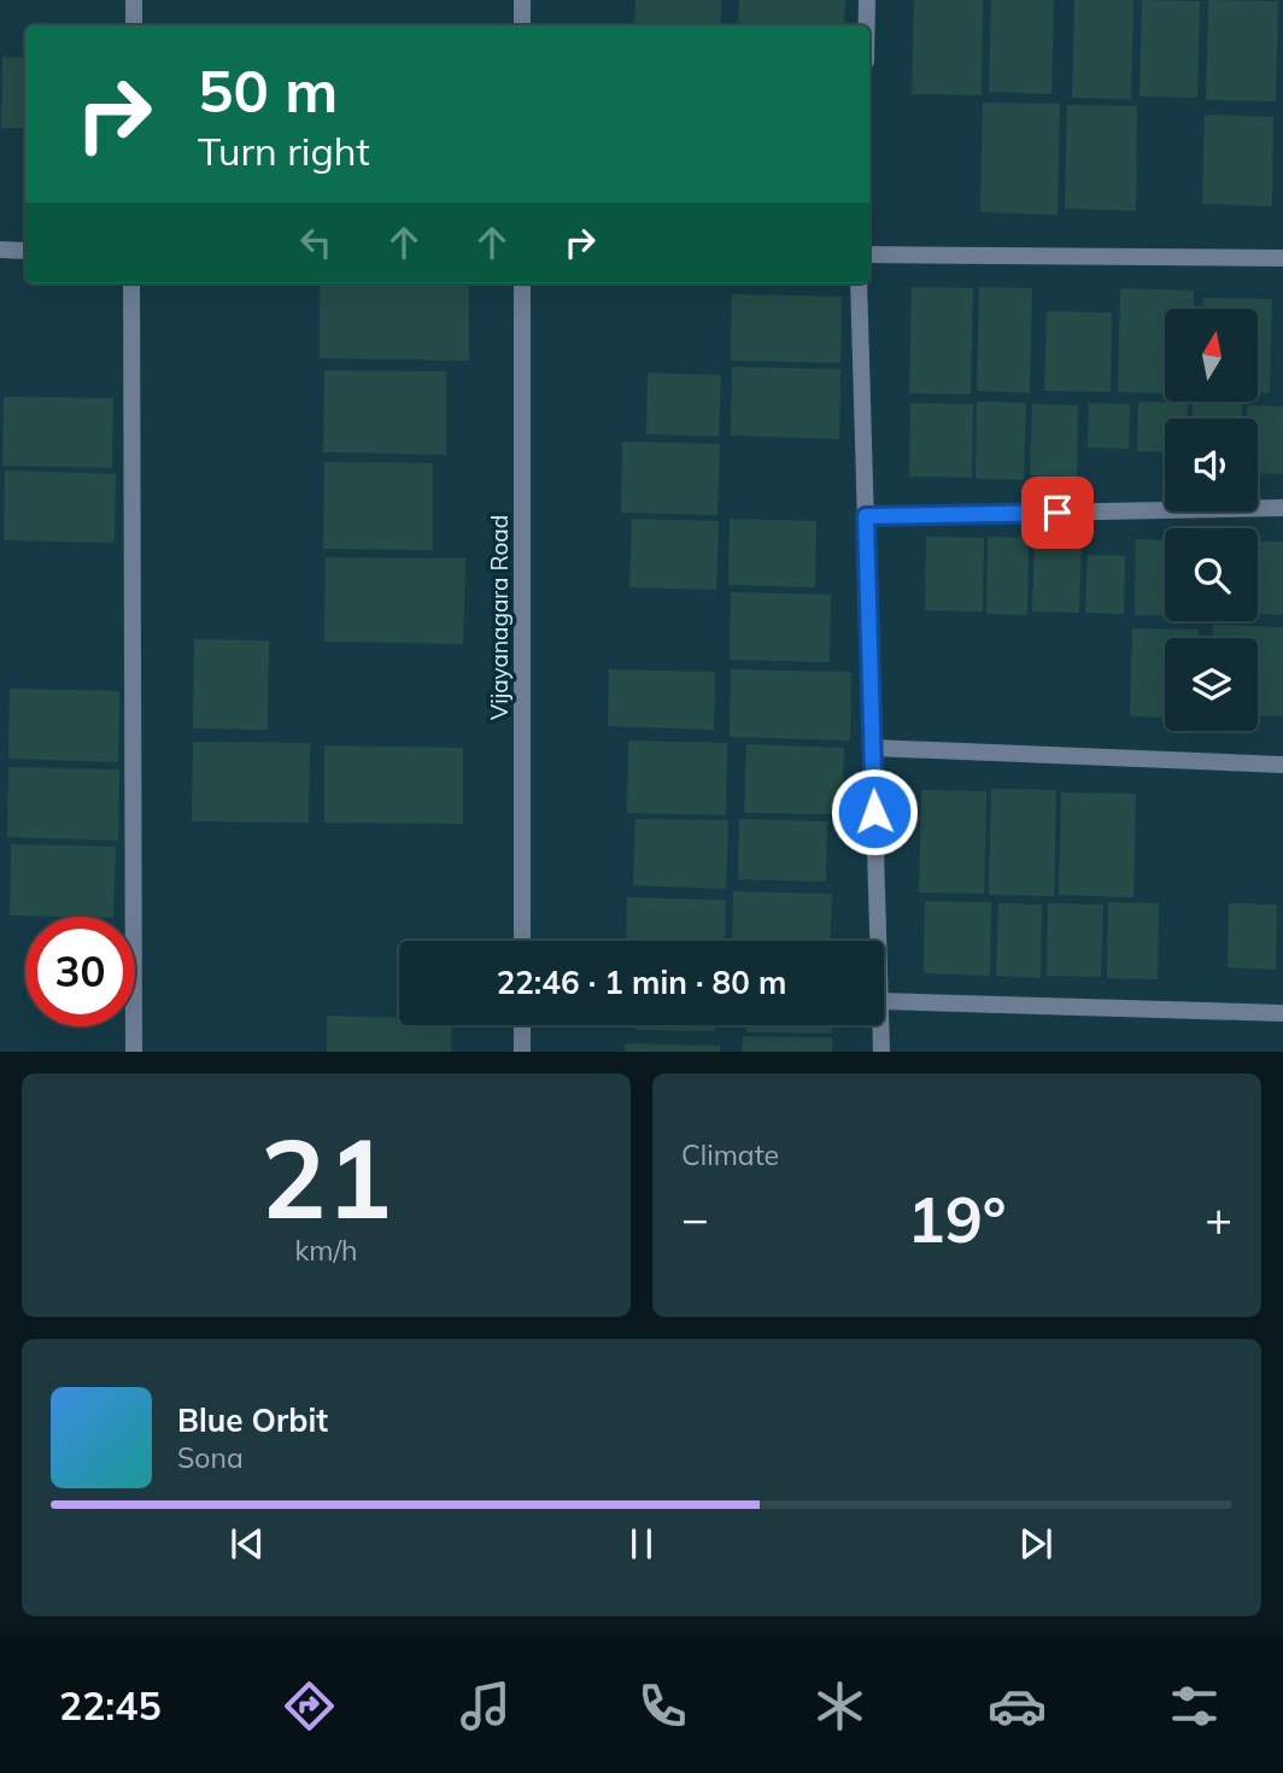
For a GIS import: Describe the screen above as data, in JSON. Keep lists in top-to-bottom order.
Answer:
{
  "streets": {
    "street": ["Vijayanagara Road"]
  },
  "north": "top",
  "page": {
    "turn": ["50 m", "Turn right"],
    "limit": "30",
    "trip": "22:46 · 1 min · 80 m",
    "tile": [
      ["21", "km/h"],
      "Climate"
    ],
    "heat": ["−", "19°", "+"],
    "song": ["Blue Orbit", "Sona"],
    "tabs": "22:45"
  }
}
